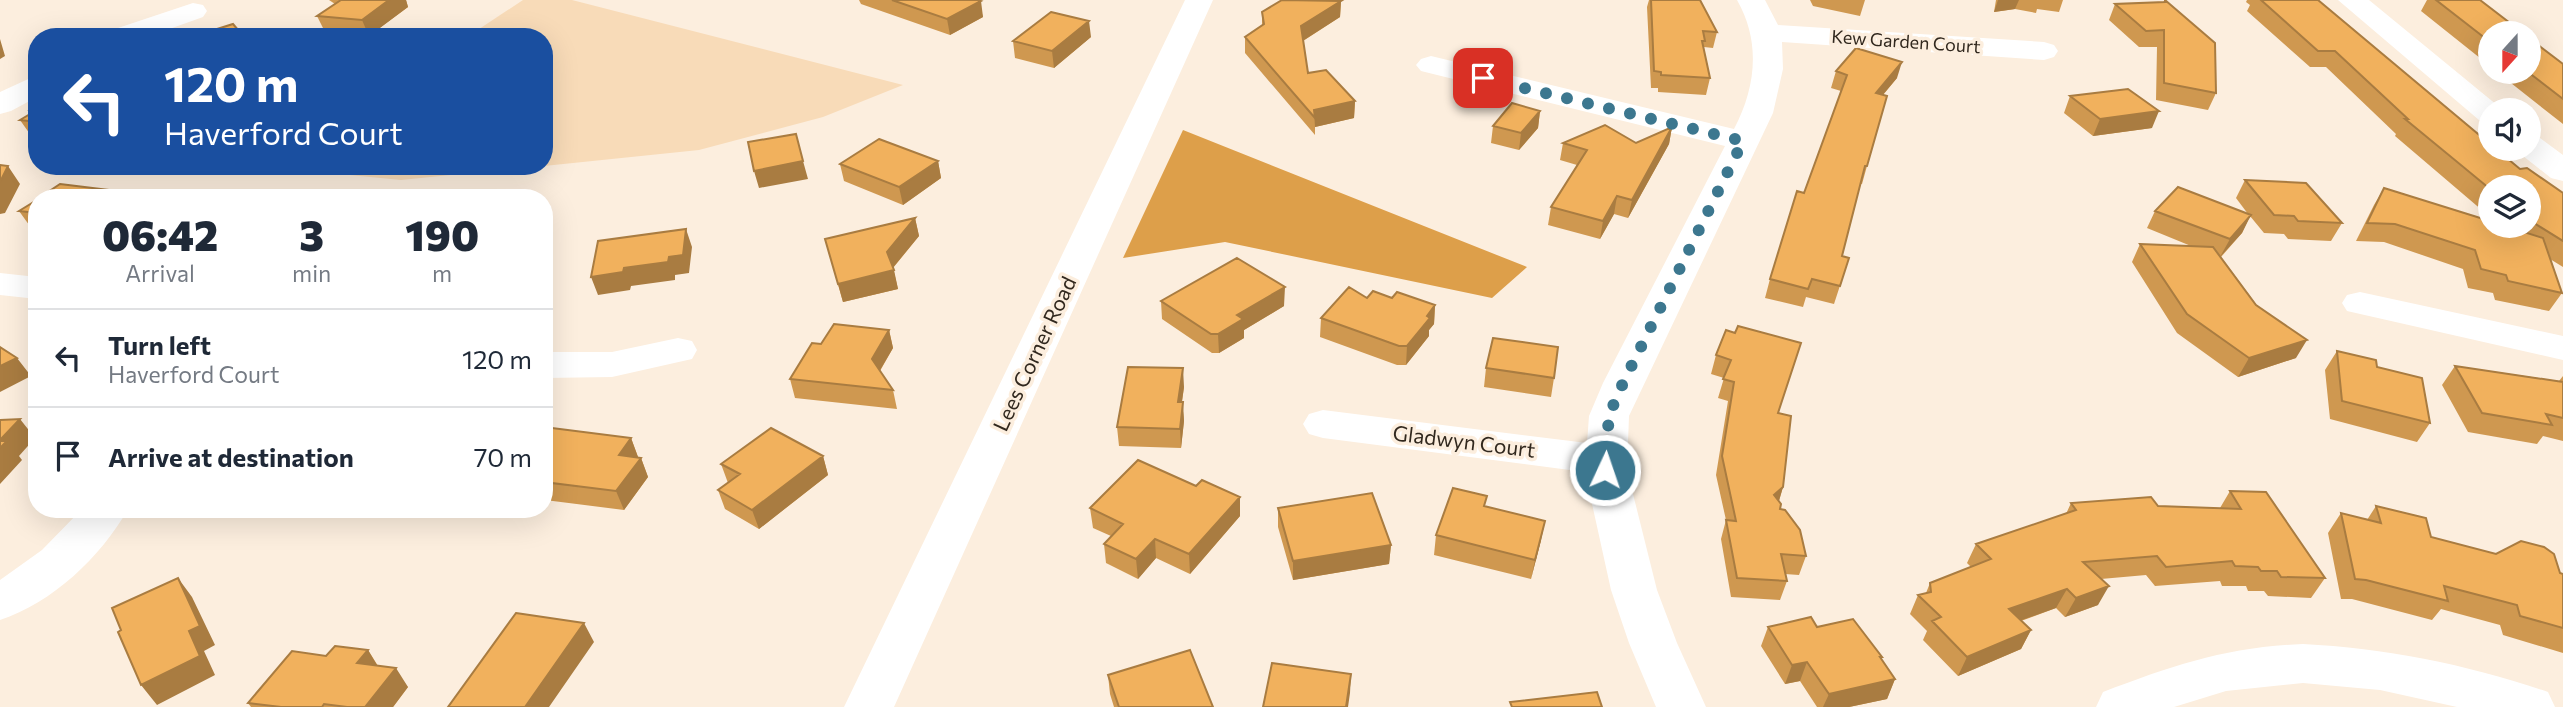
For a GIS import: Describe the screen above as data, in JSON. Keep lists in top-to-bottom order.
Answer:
{
  "streets": {
    "street": ["Kew Garden Court", "Lees Corner Road", "Gladwyn Court"]
  },
  "north": "bottom",
  "page": {
    "turn": ["120 m", "Haverford Court"],
    "eta": [
      "06:42",
      "Arrival",
      "3",
      "min",
      "190",
      "m"
    ],
    "list": [
      {
        "name": "Turn left",
        "note": "Haverford Court",
        "value": "120 m"
      },
      {
        "name": "Arrive at destination",
        "value": "70 m"
      }
    ]
  }
}
